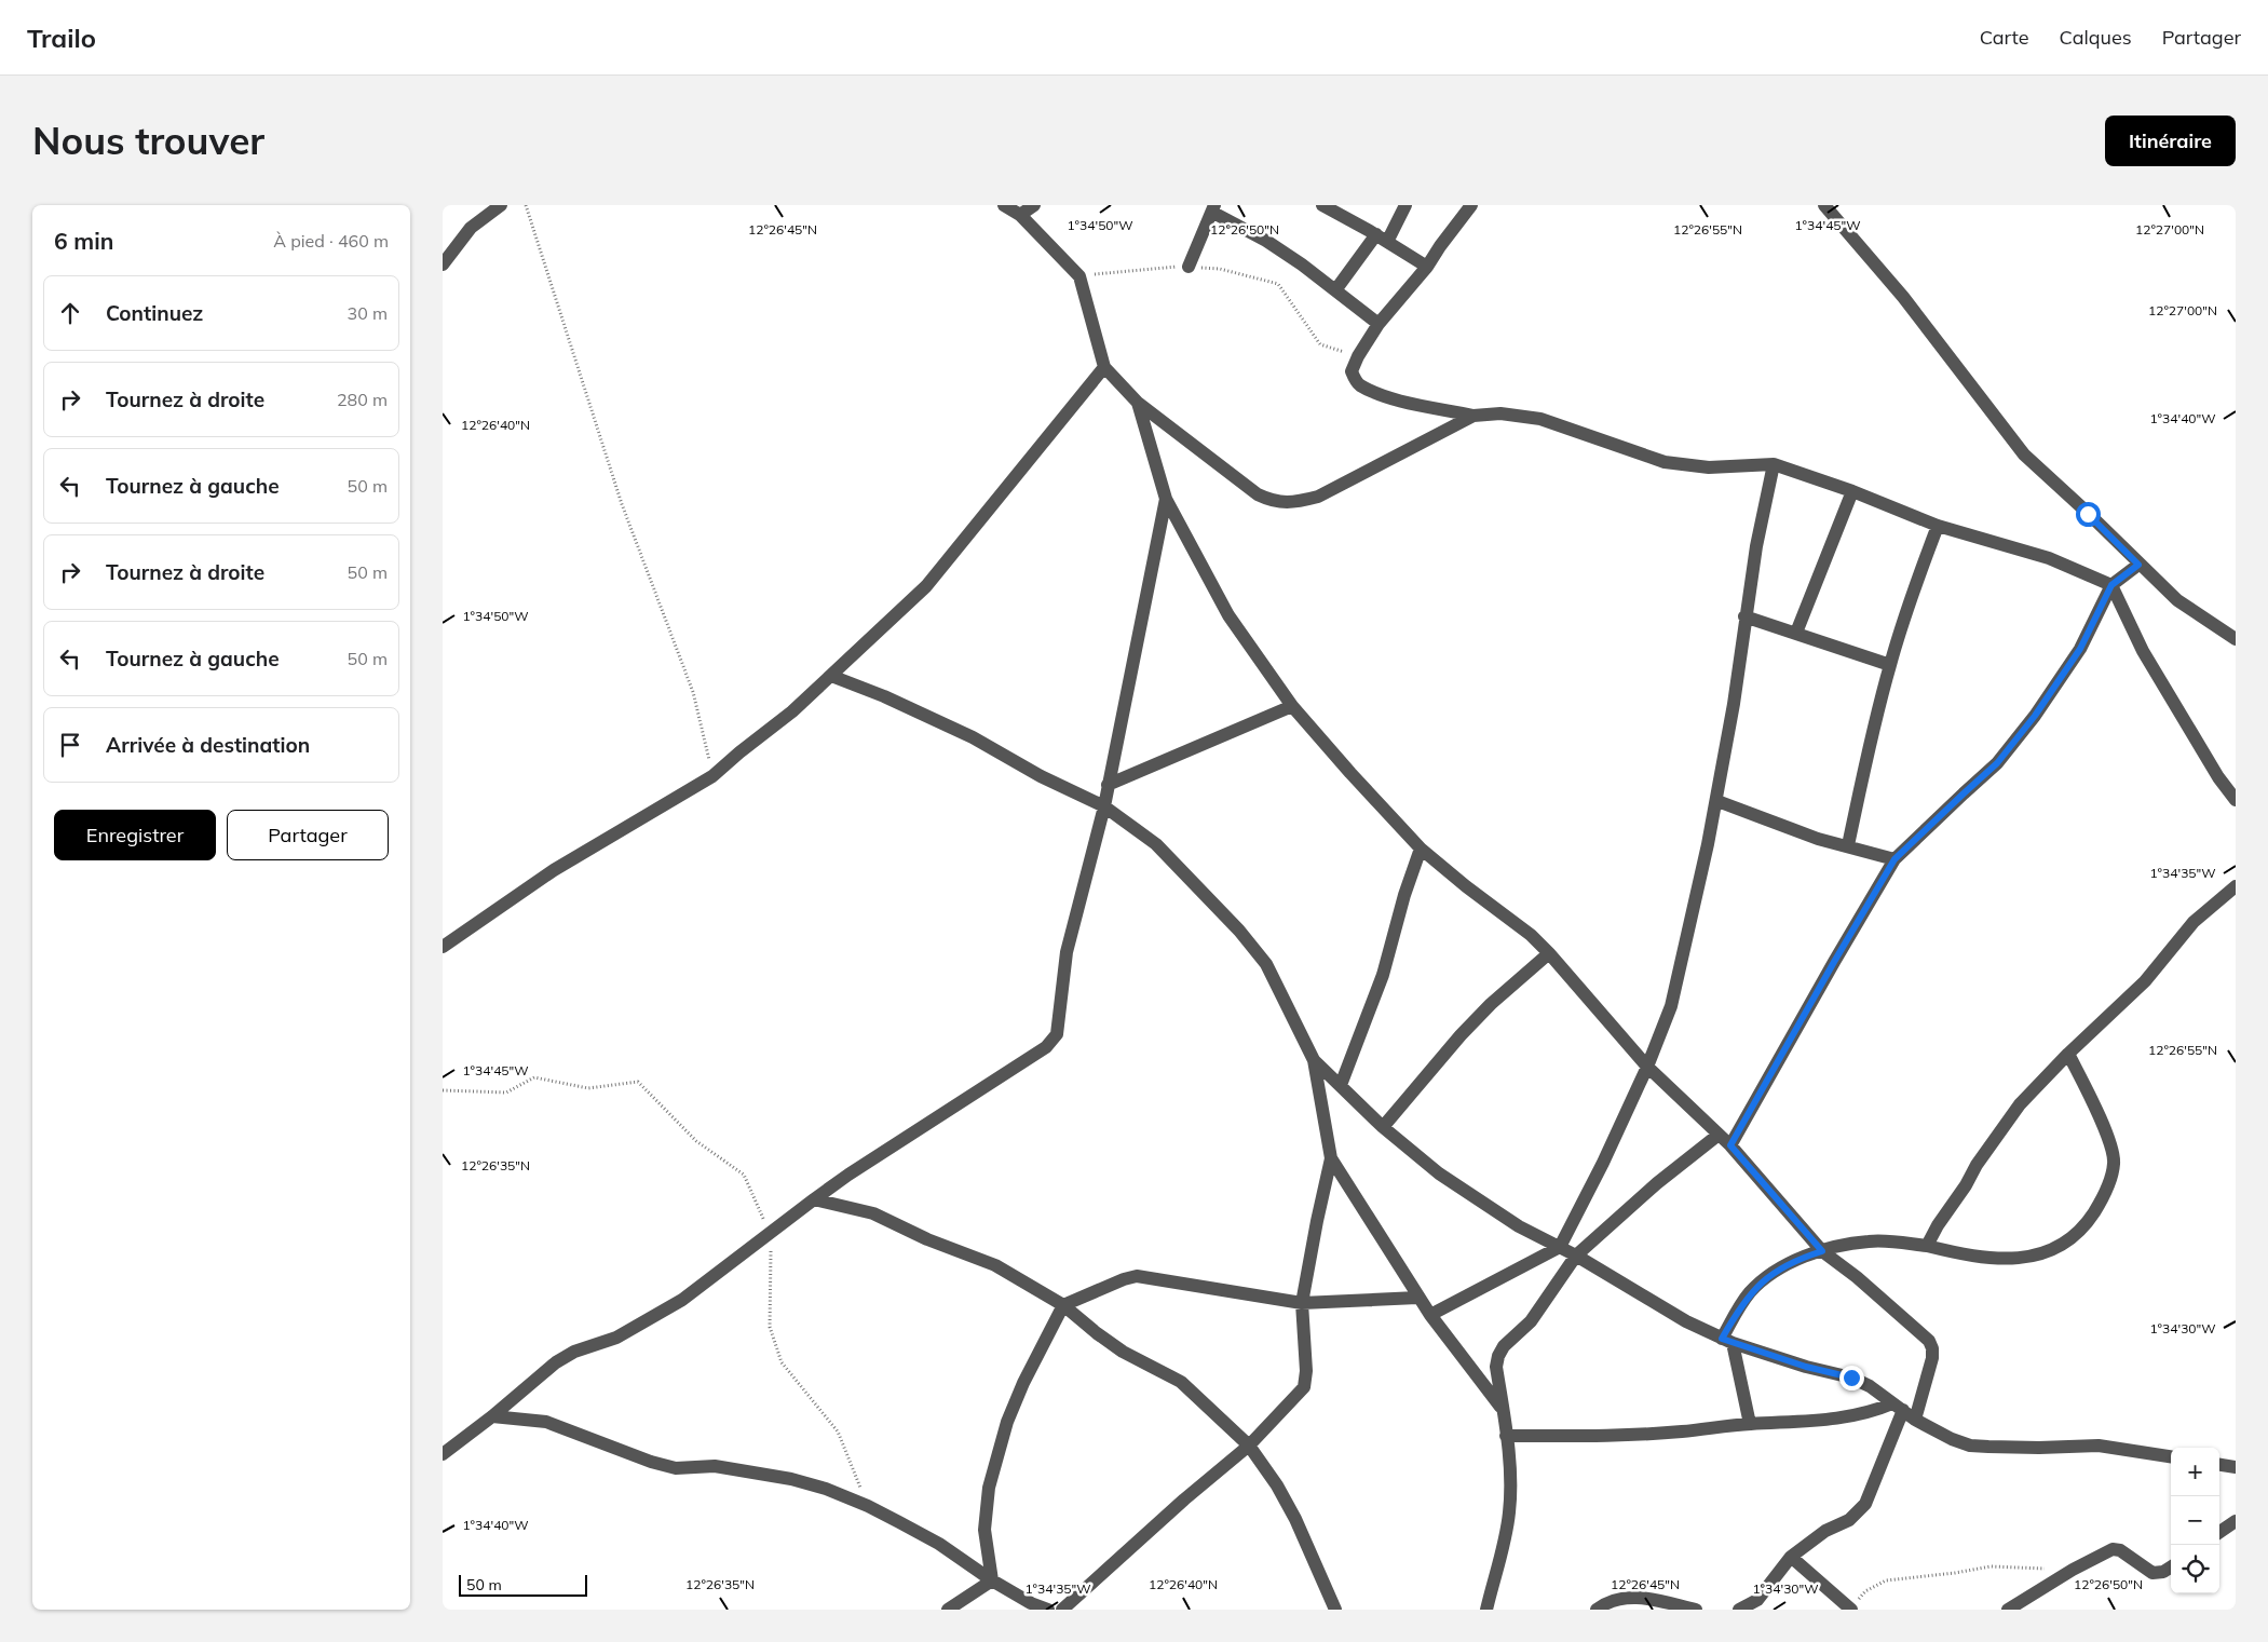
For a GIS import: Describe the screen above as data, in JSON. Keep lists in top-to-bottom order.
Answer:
{
  "scale_bar": "50 m",
  "page": {
    "header": "Trailo",
    "nav": ["Carte", "Calques", "Partager"],
    "buttons": [
      "Itinéraire",
      ["Enregistrer", "Partager"]
    ],
    "title": "Nous trouver",
    "heading": ["6 min", "À pied · 460 m"],
    "list": [
      ["Continuez", "30 m"],
      ["Tournez à droite", "280 m"],
      ["Tournez à gauche", "50 m"],
      ["Tournez à droite", "50 m"],
      ["Tournez à gauche", "50 m"],
      "Arrivée à destination"
    ],
    "map_buttons": ["+", "−"],
    "scale": "50 m"
  },
  "coordinates": [
    "1°34'50\"W",
    "1°34'45\"W",
    "12°27'00\"N",
    "12°26'45\"N",
    "12°26'50\"N",
    "12°26'55\"N",
    "1°34'40\"W",
    "12°26'40\"N",
    "1°34'35\"W",
    "12°26'35\"N",
    "1°34'30\"W"
  ]
}
